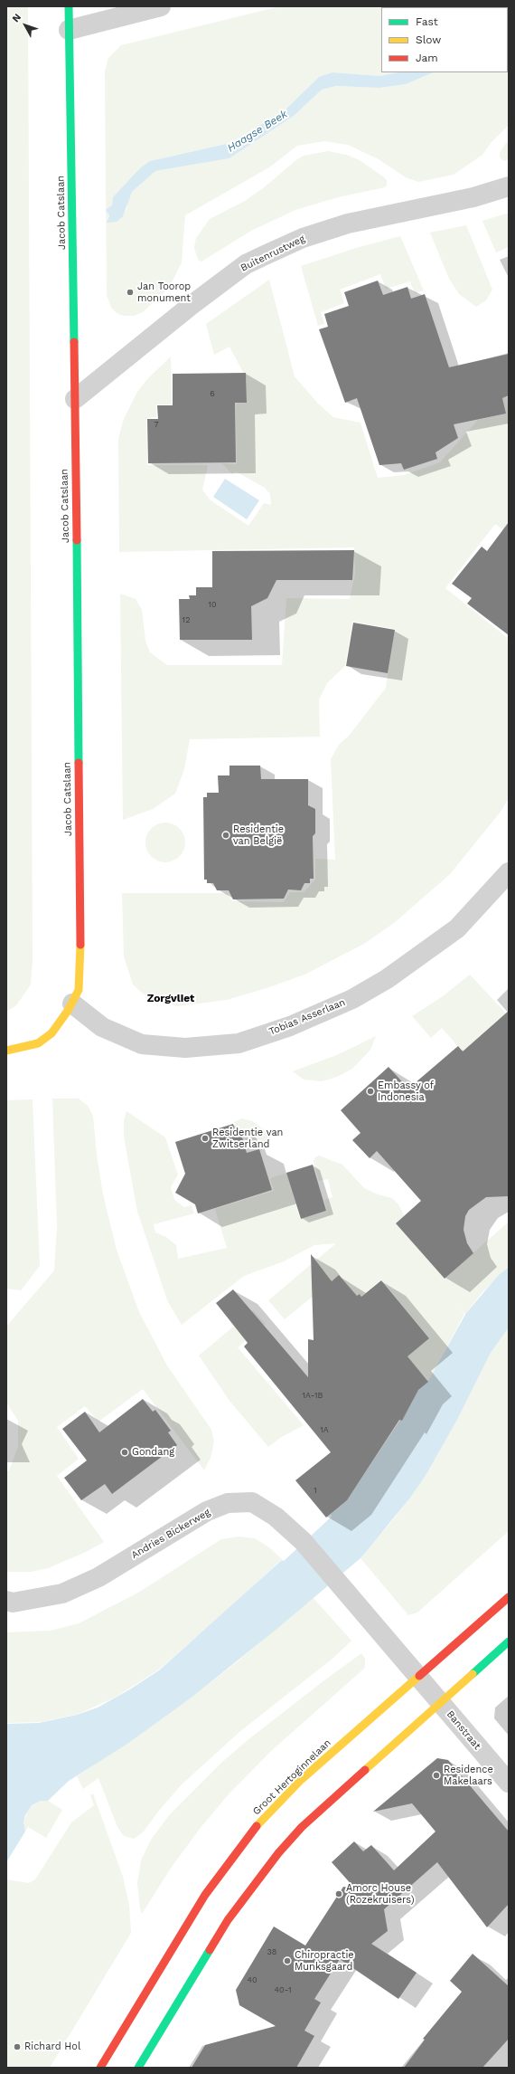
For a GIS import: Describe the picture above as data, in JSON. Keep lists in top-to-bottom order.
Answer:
{
  "streets": {
    "main road": ["Jacob Catslaan", "Groot Hertoginnelaan"],
    "street": [
      "Buitenrustweg",
      "Tobias Asserlaan",
      "Andries Bickerweg",
      "Banstraat"
    ]
  },
  "crossings": [
    ["Jacob Catslaan", "Buitenrustweg"],
    ["Jacob Catslaan", "Tobias Asserlaan"],
    ["Andries Bickerweg", "Banstraat"],
    ["Andries Bickerweg", "Groot Hertoginnelaan"],
    ["Banstraat", "Groot Hertoginnelaan"]
  ],
  "districts": ["Zorgvliet"],
  "water": ["Haagse Beek"],
  "places": [
    "Jan Toorop monument",
    "Residentie van België",
    "Embassy of Indonesia",
    "Residentie van Zwitserland",
    "Gondang",
    "Residence Makelaars",
    "Amorc House (Rozekruisers)",
    "Chiropractie Munksgaard",
    "Richard Hol"
  ],
  "house_numbers": [
    "6",
    "7",
    "10",
    "12",
    "1A-1B",
    "1A",
    "1",
    "38",
    "40",
    "40-1"
  ],
  "legend": ["Fast", "Slow", "Jam"],
  "north": "top left"
}
